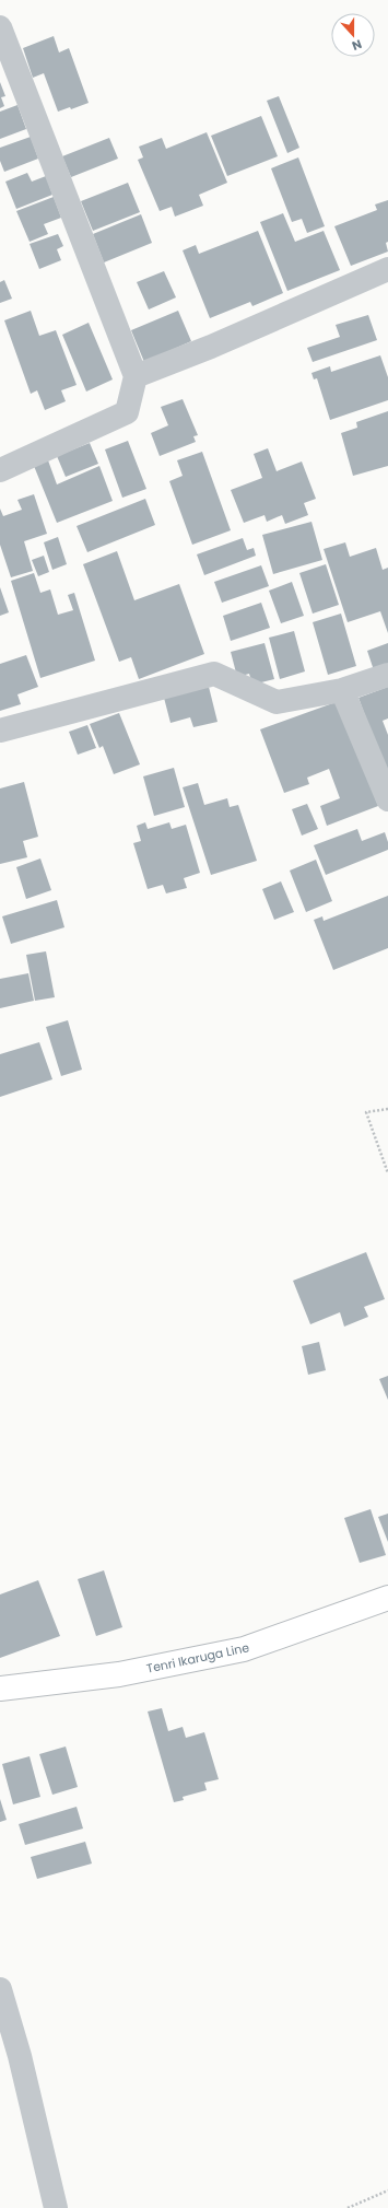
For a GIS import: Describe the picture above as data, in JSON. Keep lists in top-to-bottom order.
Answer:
{
  "streets": {
    "main road": ["Tenri Ikaruga Line"]
  },
  "north": "bottom"
}
